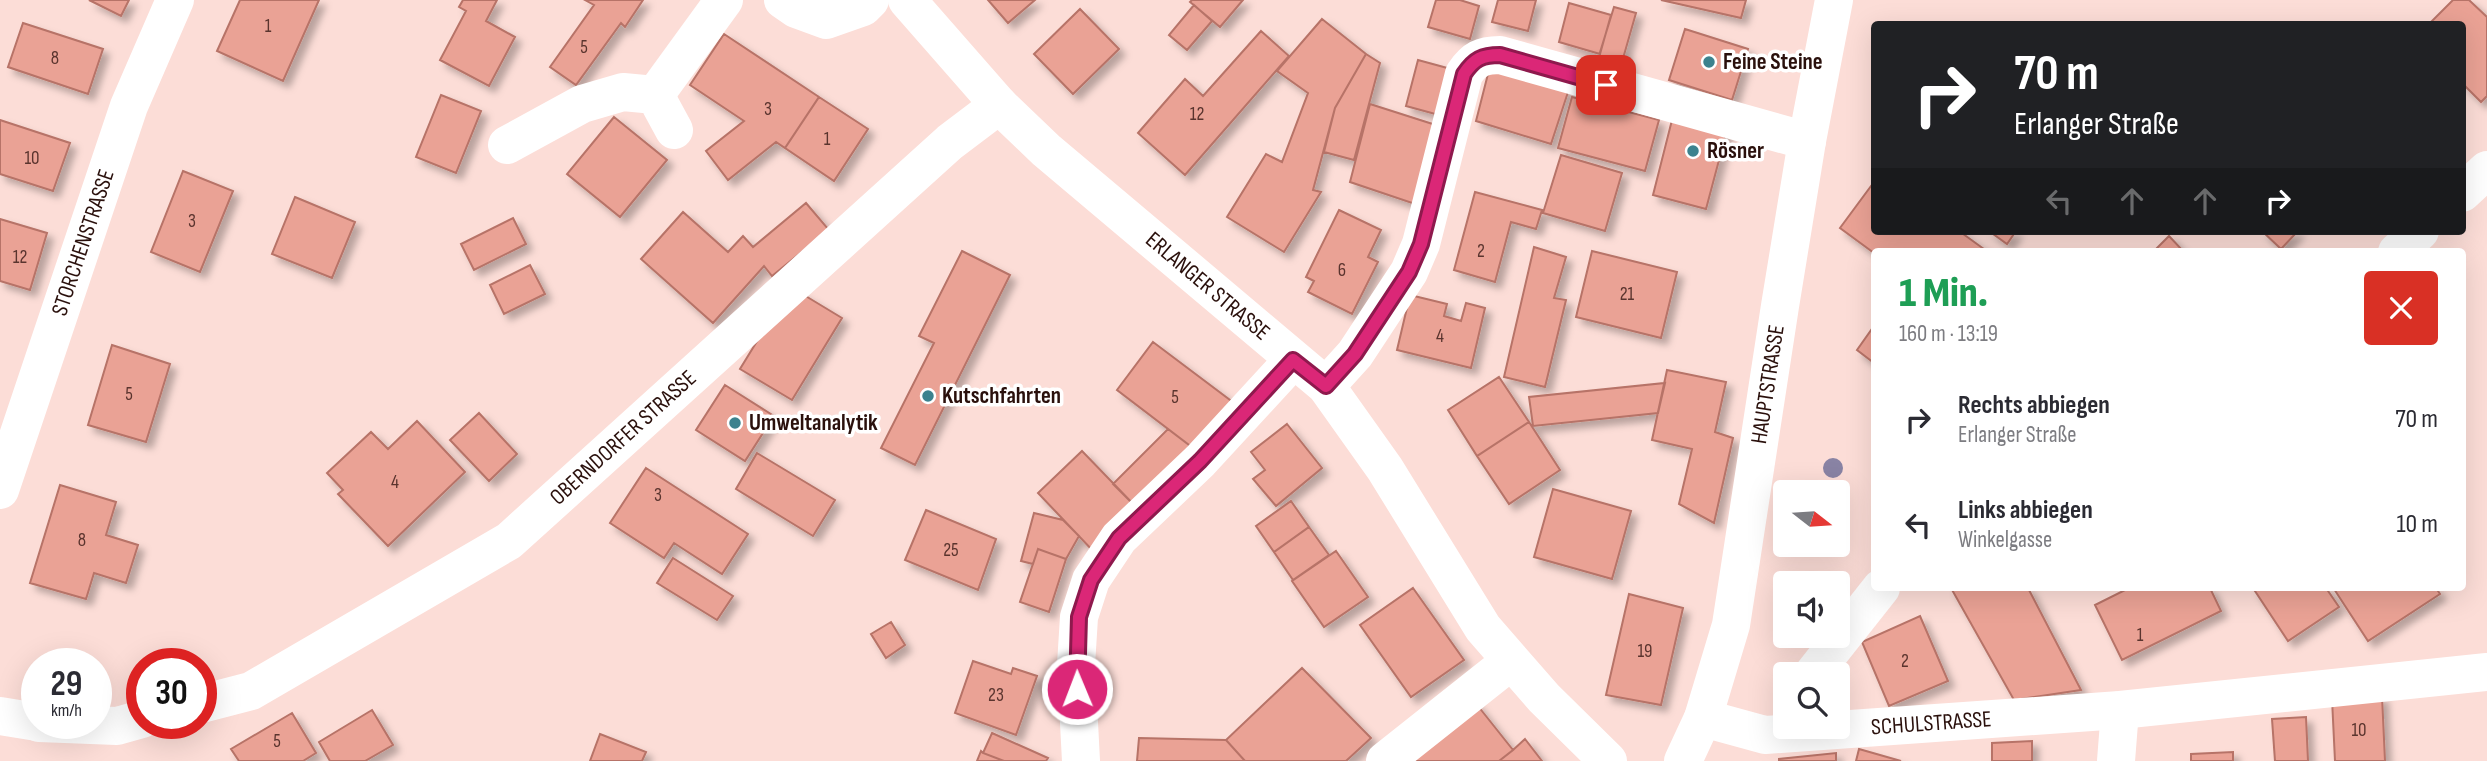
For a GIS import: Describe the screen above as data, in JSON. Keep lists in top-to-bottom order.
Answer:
{
  "streets": {
    "street": [
      "STORCHENSTRASSE",
      "ERLANGER STRASSE",
      "HAUPTSTRASSE",
      "OBERNDORFER STRASSE",
      "SCHULSTRASSE"
    ]
  },
  "crossings": [
    ["ERLANGER STRASSE", "OBERNDORFER STRASSE"],
    ["HAUPTSTRASSE", "SCHULSTRASSE"]
  ],
  "places": [
    "Feine Steine",
    "Rösner",
    "Kutschfahrten",
    "Umweltanalytik"
  ],
  "house_numbers": [
    "1",
    "5",
    "8",
    "3",
    "12",
    "1",
    "10",
    "3",
    "2",
    "12",
    "6",
    "21",
    "4",
    "5",
    "5",
    "4",
    "3",
    "8",
    "25",
    "1",
    "19",
    "2",
    "23",
    "10",
    "5"
  ],
  "north": "right",
  "page": {
    "turn": ["70 m", "Erlanger Straße"],
    "heading": ["1 Min.", "160 m · 13:19"],
    "list": [
      {
        "name": "Rechts abbiegen",
        "note": "Erlanger Straße",
        "value": "70 m"
      },
      {
        "name": "Links abbiegen",
        "note": "Winkelgasse",
        "value": "10 m"
      }
    ],
    "speed": "29 km/h",
    "limit": "30"
  }
}
